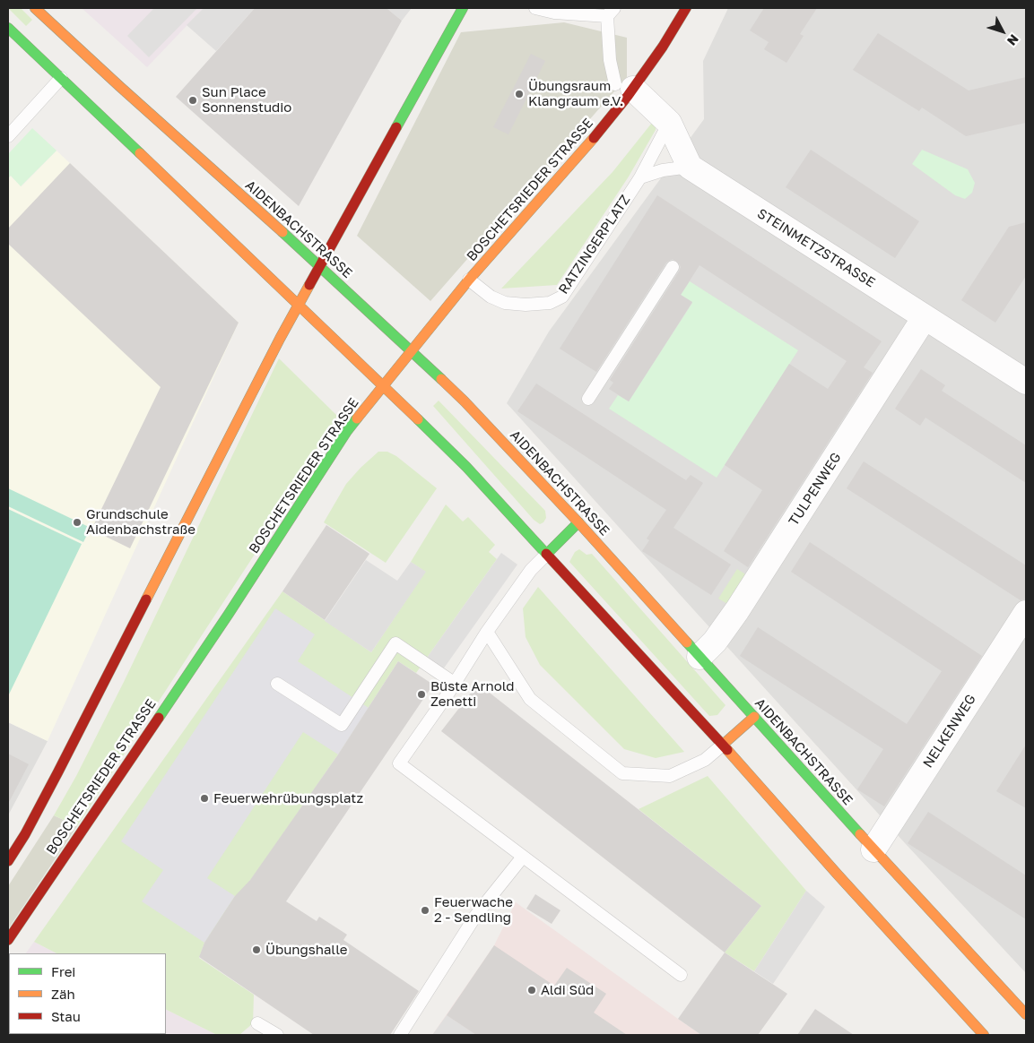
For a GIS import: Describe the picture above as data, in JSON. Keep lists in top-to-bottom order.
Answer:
{
  "streets": {
    "main road": ["BOSCHETSRIEDER STRASSE", "AIDENBACHSTRASSE"],
    "street": ["STEINMETZSTRASSE", "TULPENWEG", "NELKENWEG"],
    "lane": ["RATZINGERPLATZ"]
  },
  "crossings": [
    ["BOSCHETSRIEDER STRASSE", "AIDENBACHSTRASSE"],
    ["BOSCHETSRIEDER STRASSE", "RATZINGERPLATZ"],
    ["AIDENBACHSTRASSE", "TULPENWEG"],
    ["AIDENBACHSTRASSE", "NELKENWEG"],
    ["STEINMETZSTRASSE", "TULPENWEG"]
  ],
  "places": [
    "Übungsraum Klangraum e.V.",
    "Sun Place Sonnenstudio",
    "Grundschule Aidenbachstraße",
    "Büste Arnold Zenetti",
    "Feuerwehrübungsplatz",
    "Feuerwache 2 - Sendling",
    "Übungshalle",
    "Aldi Süd"
  ],
  "legend": ["Frei", "Zäh", "Stau"],
  "north": "bottom right"
}
